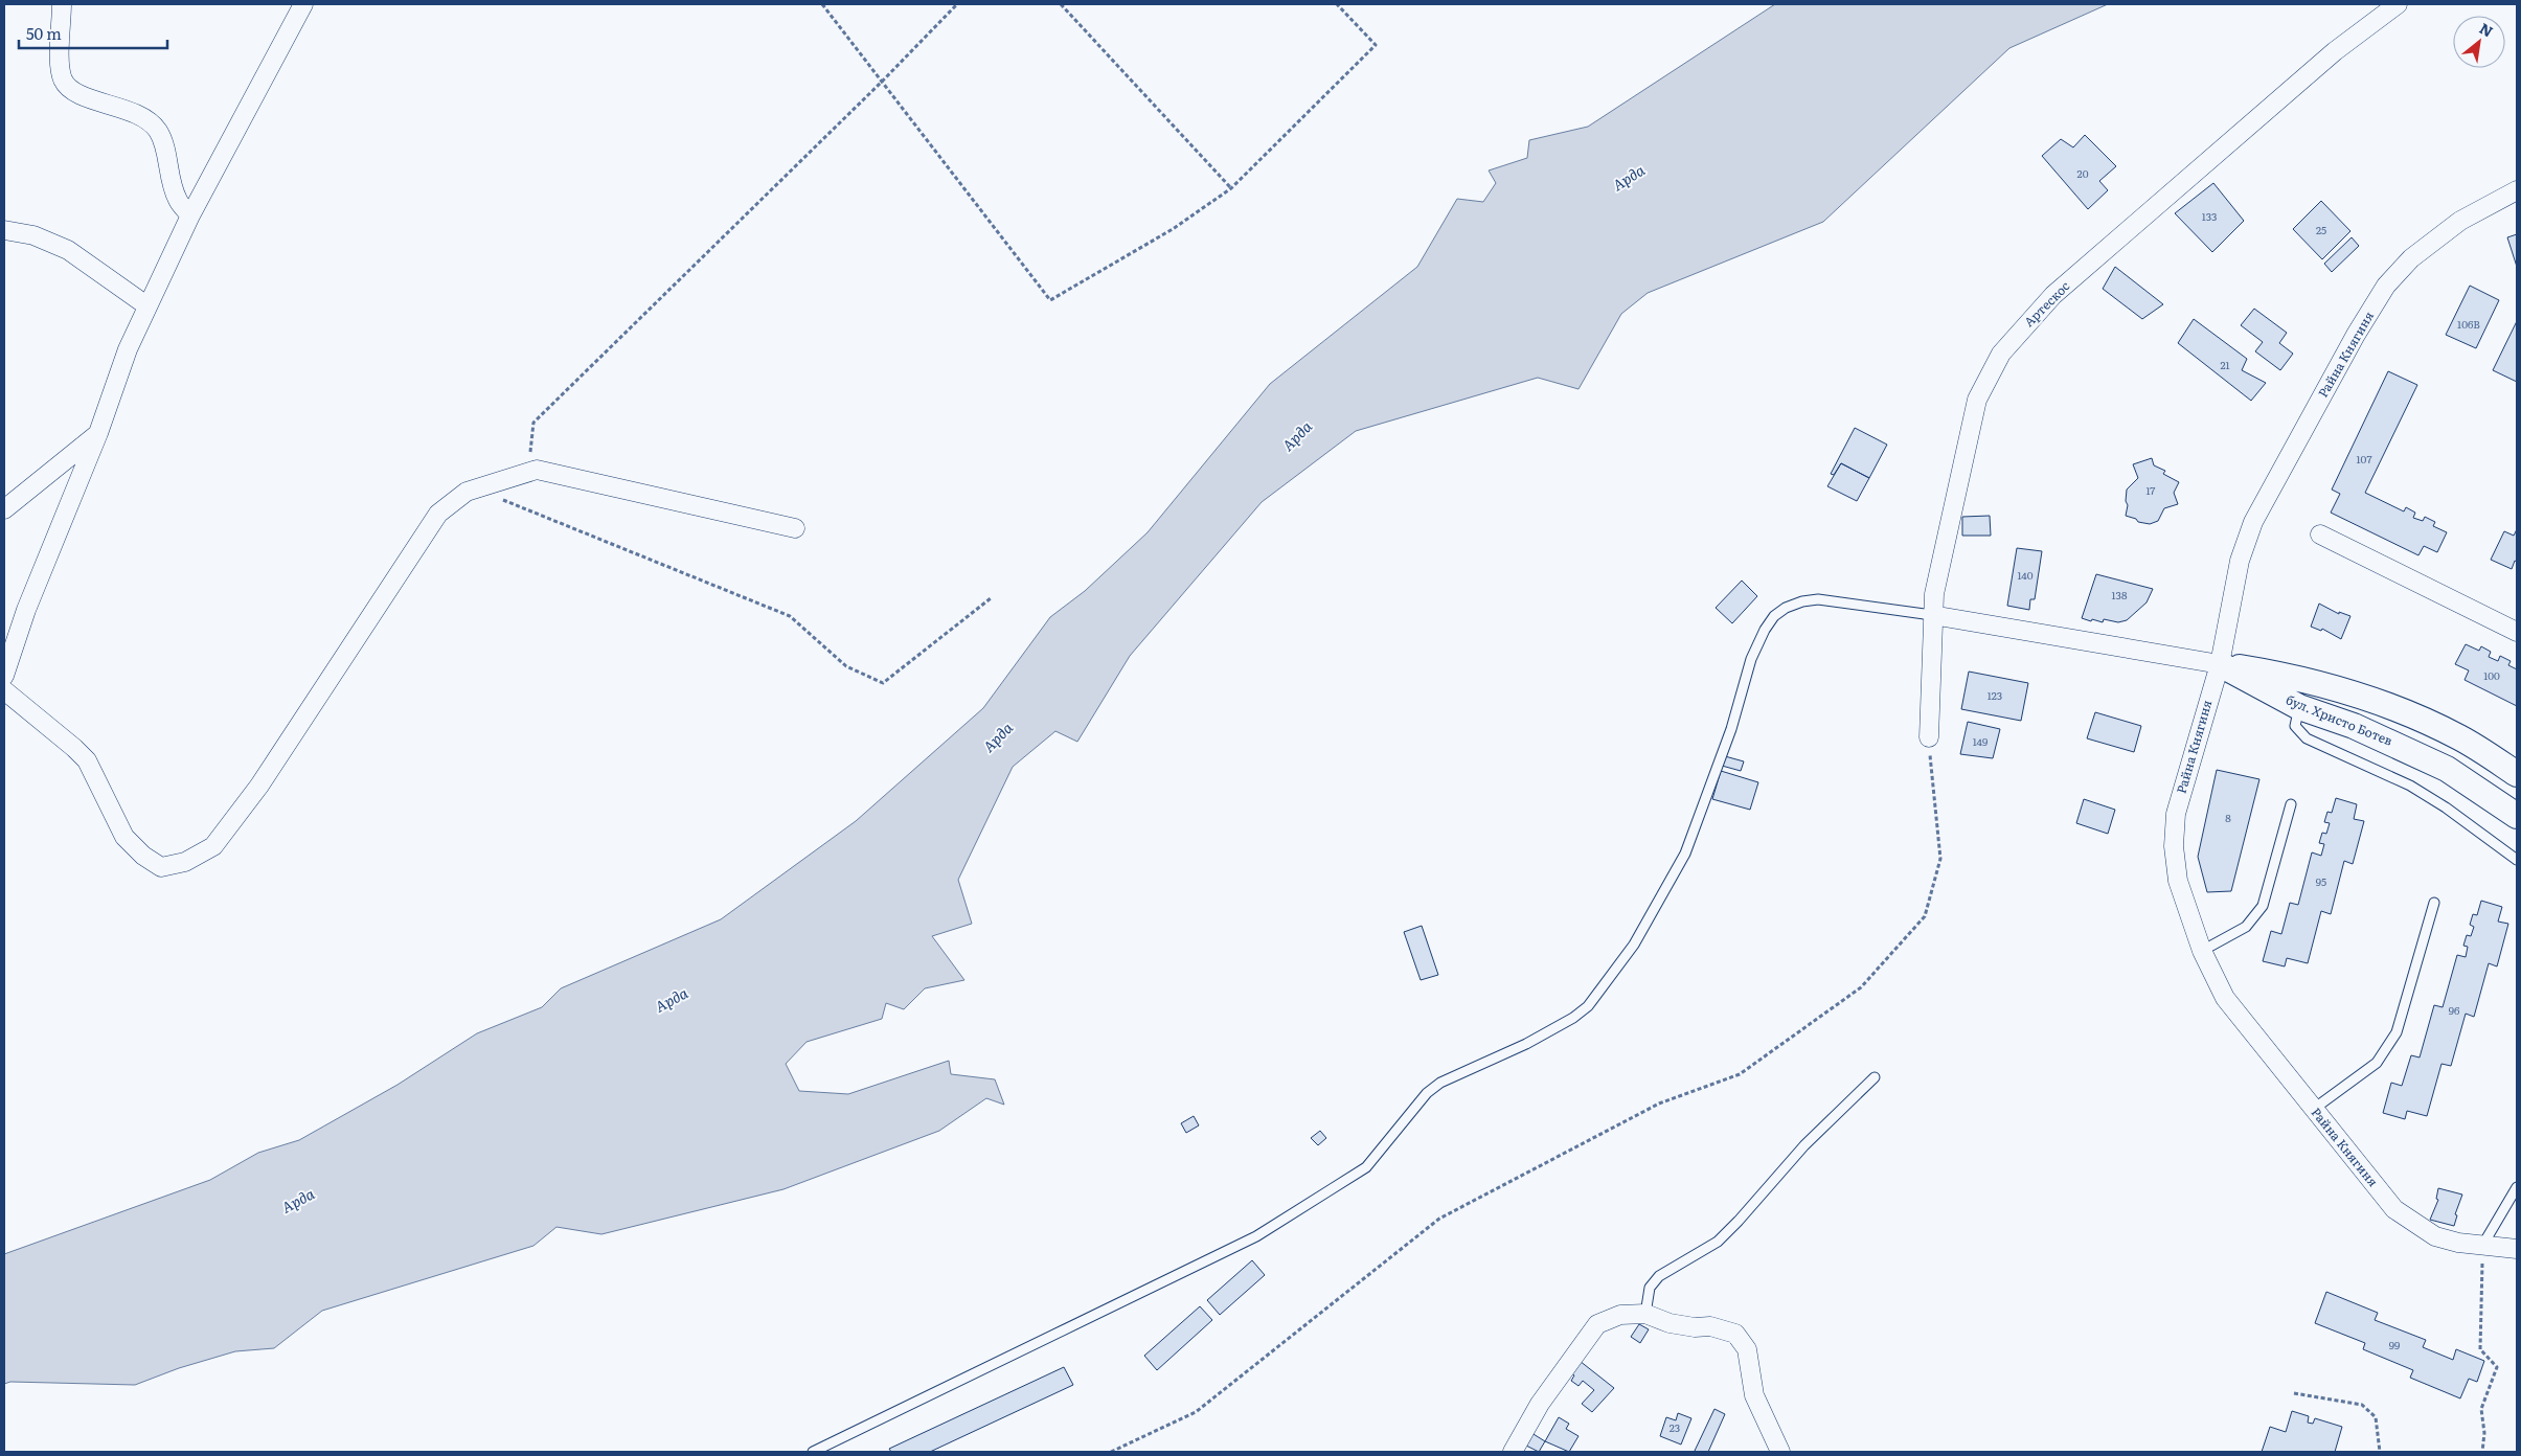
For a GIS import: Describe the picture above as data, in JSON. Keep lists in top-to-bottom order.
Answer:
{
  "streets": {
    "main road": ["бул. Христо Ботев"],
    "street": ["Артескос", "Райна Княгиня"]
  },
  "crossings": [
    ["Райна Княгиня", "бул. Христо Ботев"]
  ],
  "water": ["Арда"],
  "house_numbers": [
    "20",
    "133",
    "25",
    "106В",
    "21",
    "107",
    "17",
    "140",
    "138",
    "100",
    "123",
    "149",
    "8",
    "95",
    "96",
    "99",
    "23"
  ],
  "scale_bar": "50 m",
  "north": "top right"
}
